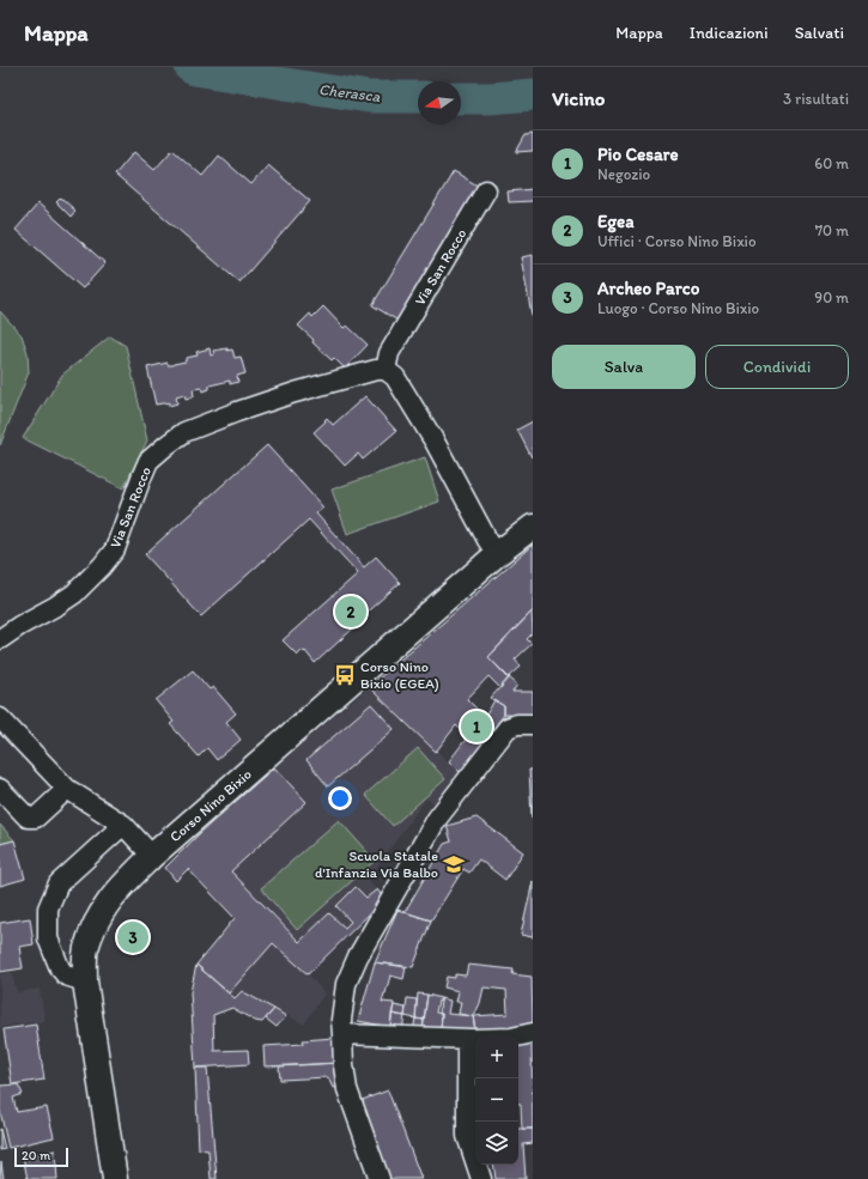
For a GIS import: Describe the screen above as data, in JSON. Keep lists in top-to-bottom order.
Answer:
{
  "streets": {
    "main road": ["Corso Nino Bixio"],
    "street": ["Via San Rocco"]
  },
  "water": ["Cherasca"],
  "places": {
    "bus stop": ["Corso Nino Bixio (EGEA)"],
    "school or university": ["Scuola Statale d'Infanzia Via Balbo"]
  },
  "scale_bar": "20 m",
  "north": "left",
  "page": {
    "header": "Mappa",
    "nav": ["Mappa", "Indicazioni", "Salvati"],
    "heading": ["Vicino", "3 risultati"],
    "list": [
      {
        "mark": "1",
        "name": "Pio Cesare",
        "note": "Negozio",
        "value": "60 m"
      },
      {
        "mark": "2",
        "name": "Egea",
        "note": "Uffici · Corso Nino Bixio",
        "value": "70 m"
      },
      {
        "mark": "3",
        "name": "Archeo Parco",
        "note": "Luogo · Corso Nino Bixio",
        "value": "90 m"
      }
    ],
    "buttons": ["Salva", "Condividi"],
    "pins": ["2", "1", "3"],
    "map_buttons": ["+", "−"],
    "scale": "20 m"
  }
}
